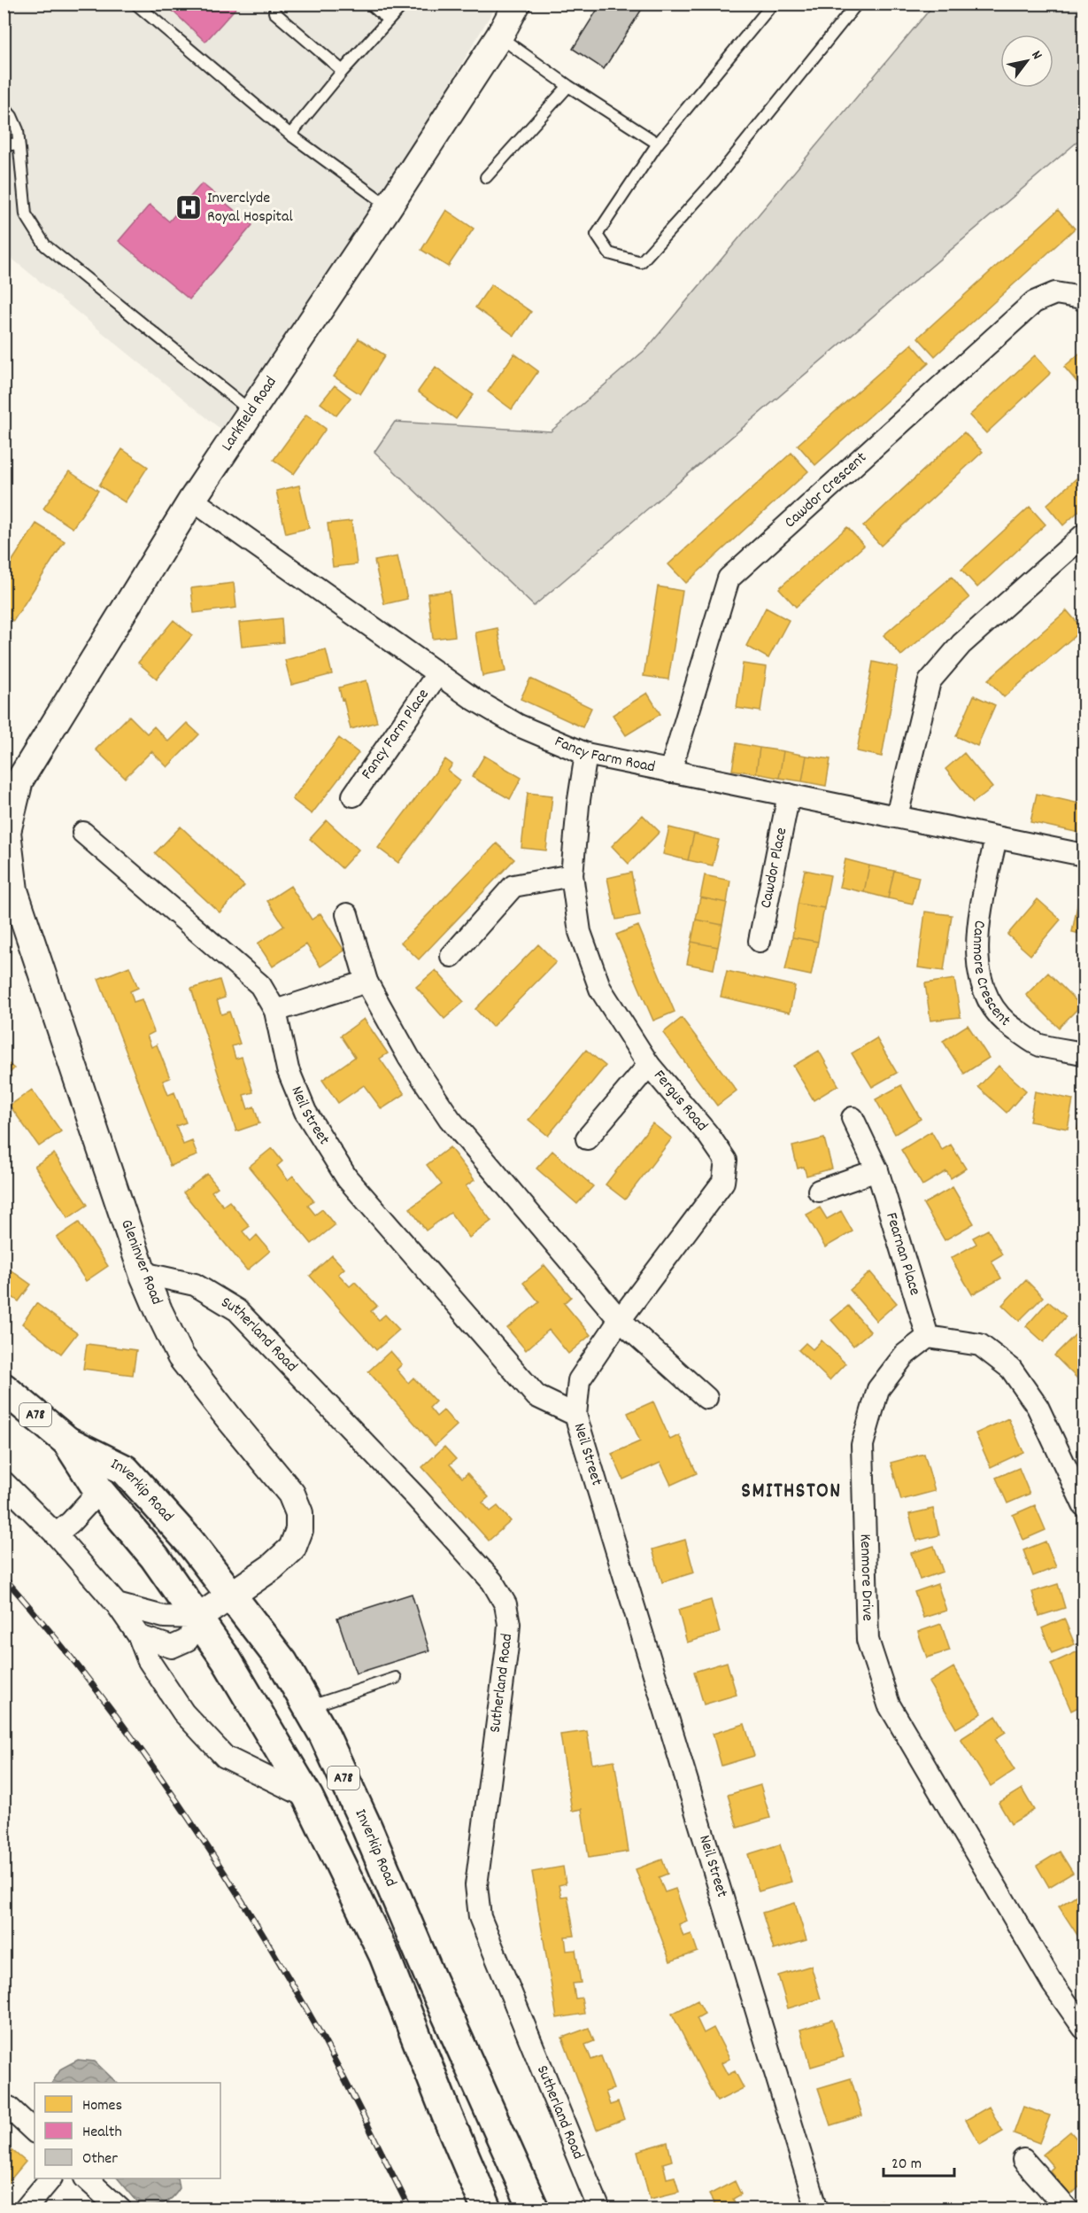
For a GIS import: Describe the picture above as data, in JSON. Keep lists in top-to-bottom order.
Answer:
{
  "streets": {
    "highway": ["A78", "Inverkip Road"],
    "street": [
      "Larkfield Road",
      "Cawdor Crescent",
      "Fancy Farm Place",
      "Fancy Farm Road",
      "Cawdor Place",
      "Canmore Crescent",
      "Fergus Road",
      "Neil Street",
      "Fearnan Place",
      "Gleninver Road",
      "Sutherland Road",
      "Kenmore Drive"
    ]
  },
  "crossings": [
    ["Larkfield Road", "Fancy Farm Road"],
    ["Larkfield Road", "Gleninver Road"],
    ["Cawdor Crescent", "Fancy Farm Road"],
    ["Fancy Farm Place", "Fancy Farm Road"],
    ["Fancy Farm Road", "Cawdor Place"],
    ["Fancy Farm Road", "Canmore Crescent"],
    ["Fancy Farm Road", "Fergus Road"],
    ["Fergus Road", "Neil Street"],
    ["Fearnan Place", "Kenmore Drive"],
    ["Gleninver Road", "Sutherland Road"],
    ["Gleninver Road", "Inverkip Road"]
  ],
  "districts": ["SMITHSTON"],
  "places": {
    "hospital": ["Inverclyde Royal Hospital"]
  },
  "legend": ["Homes", "Health", "Other"],
  "scale_bar": "20 m",
  "north": "top right"
}
